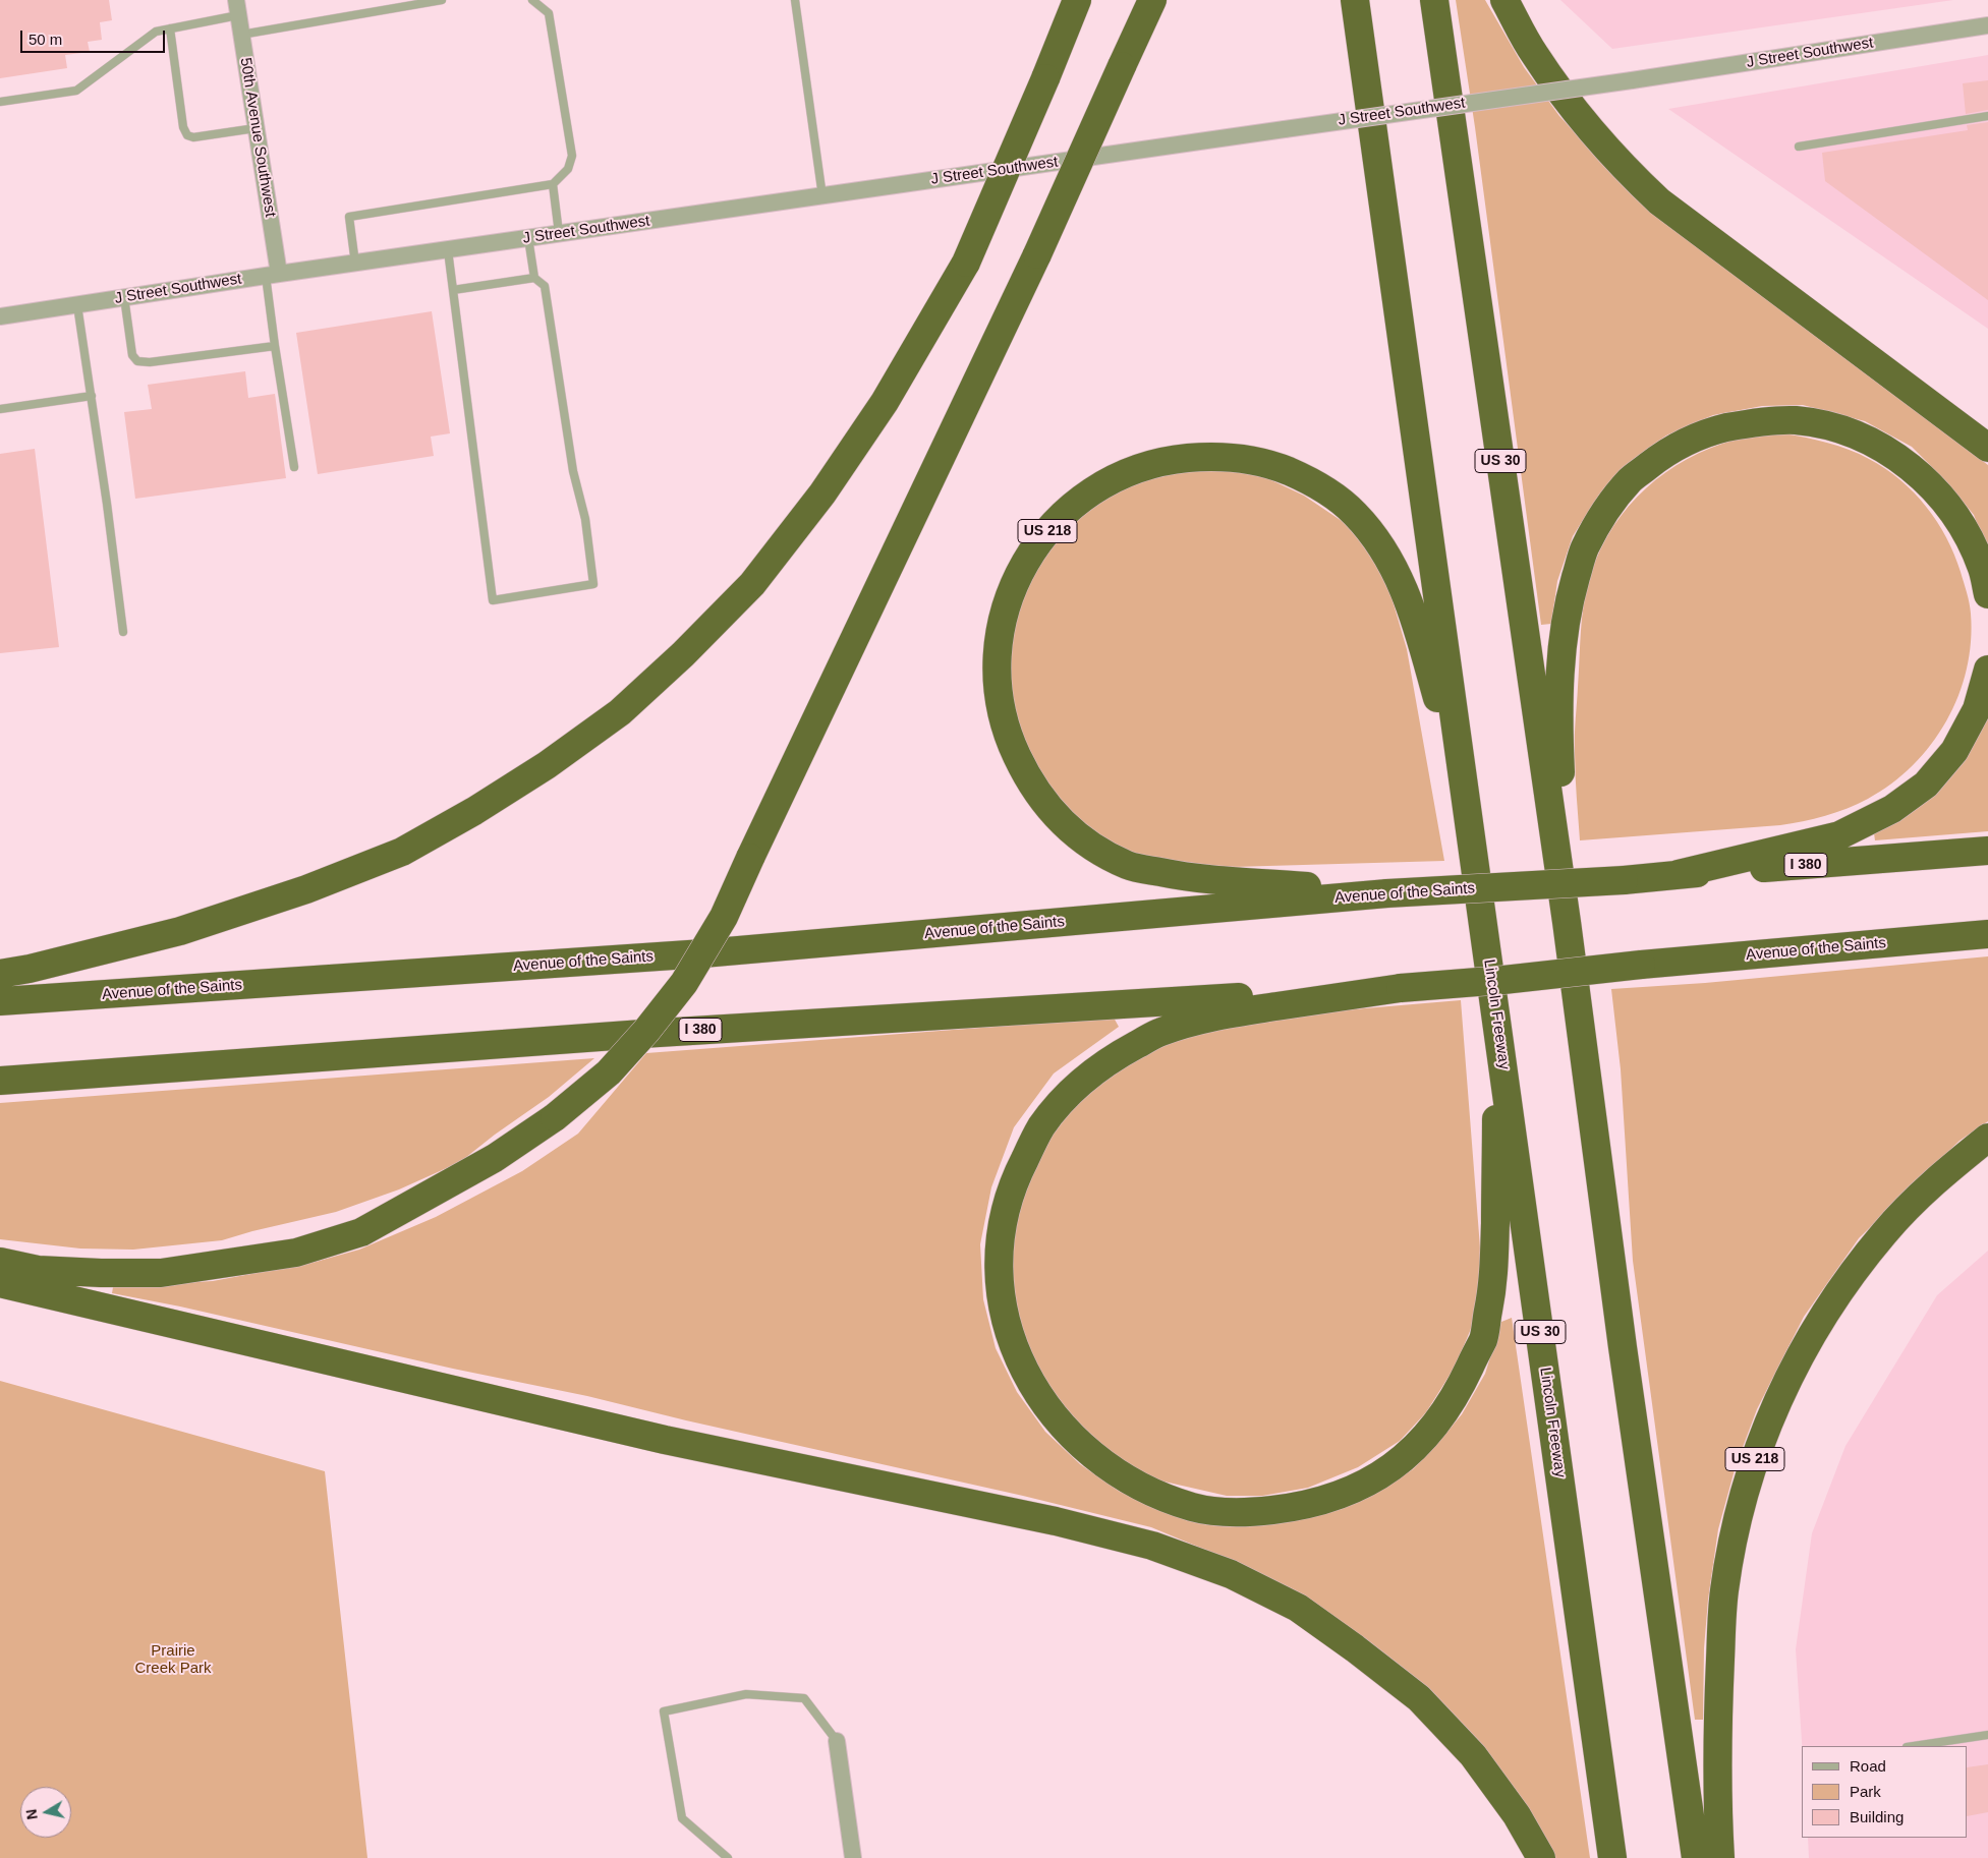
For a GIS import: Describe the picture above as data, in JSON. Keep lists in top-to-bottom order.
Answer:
{
  "streets": {
    "highway": [
      "US 30",
      "US 218",
      "I 380",
      "Avenue of the Saints",
      "Lincoln Freeway"
    ],
    "street": ["J Street Southwest", "50th Avenue Southwest"]
  },
  "crossings": [
    ["J Street Southwest", "50th Avenue Southwest"],
    ["US 30", "US 218"],
    ["US 30", "Lincoln Freeway"],
    ["US 218", "Avenue of the Saints"],
    ["US 218", "Lincoln Freeway"]
  ],
  "parks": ["Prairie Creek Park"],
  "legend": ["Road", "Park", "Building"],
  "scale_bar": "50 m",
  "north": "left"
}
